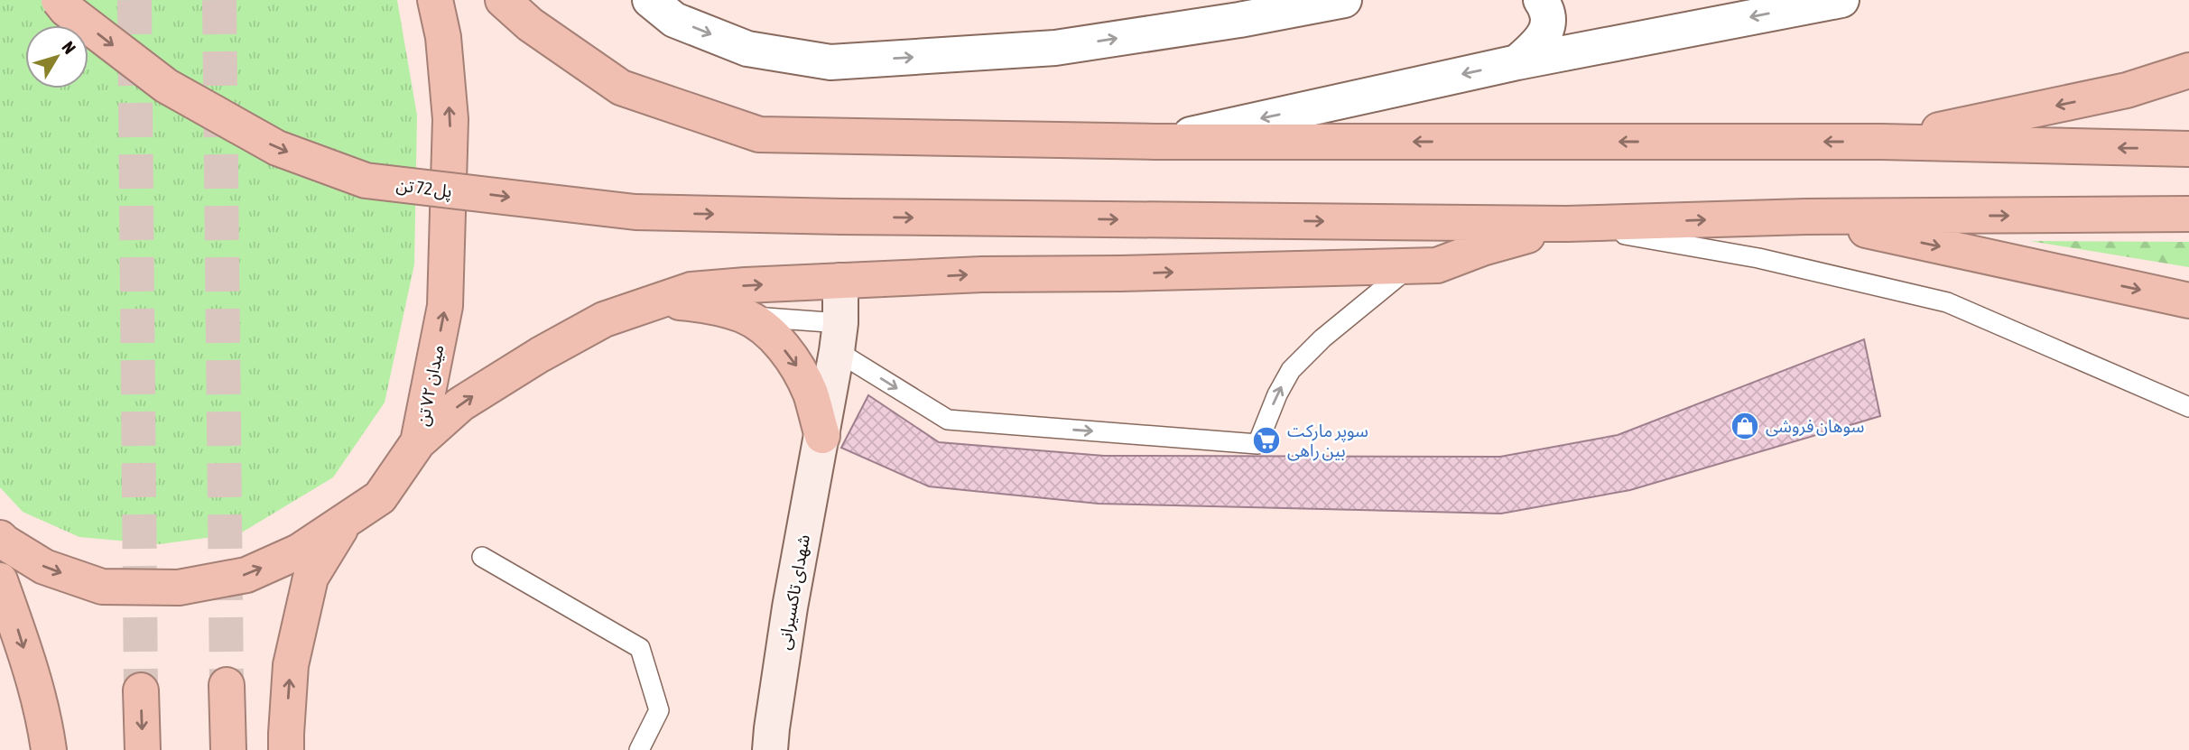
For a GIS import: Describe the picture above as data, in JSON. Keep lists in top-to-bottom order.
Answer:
{
  "streets": {
    "highway": ["پل 72 تن", "میدان ۷۲ تن"],
    "street": ["شهدای تاکسیرانی"]
  },
  "places": {
    "shop": ["سوهان فروشی"],
    "supermarket": ["سوپر مارکت بین راهی"]
  },
  "north": "top right"
}
